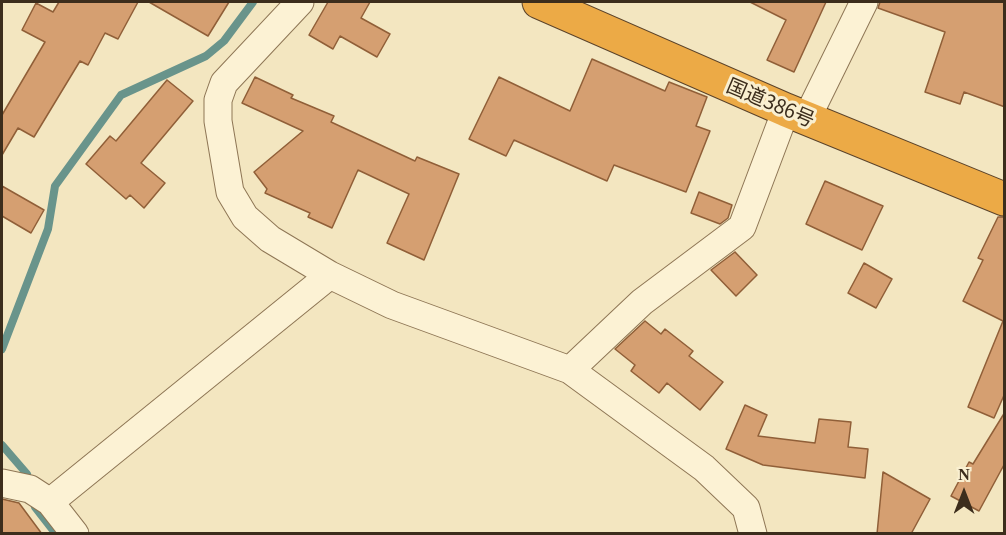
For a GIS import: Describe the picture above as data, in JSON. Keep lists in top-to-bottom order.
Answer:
{
  "streets": {
    "highway": ["国道386号"]
  },
  "north": "top"
}
